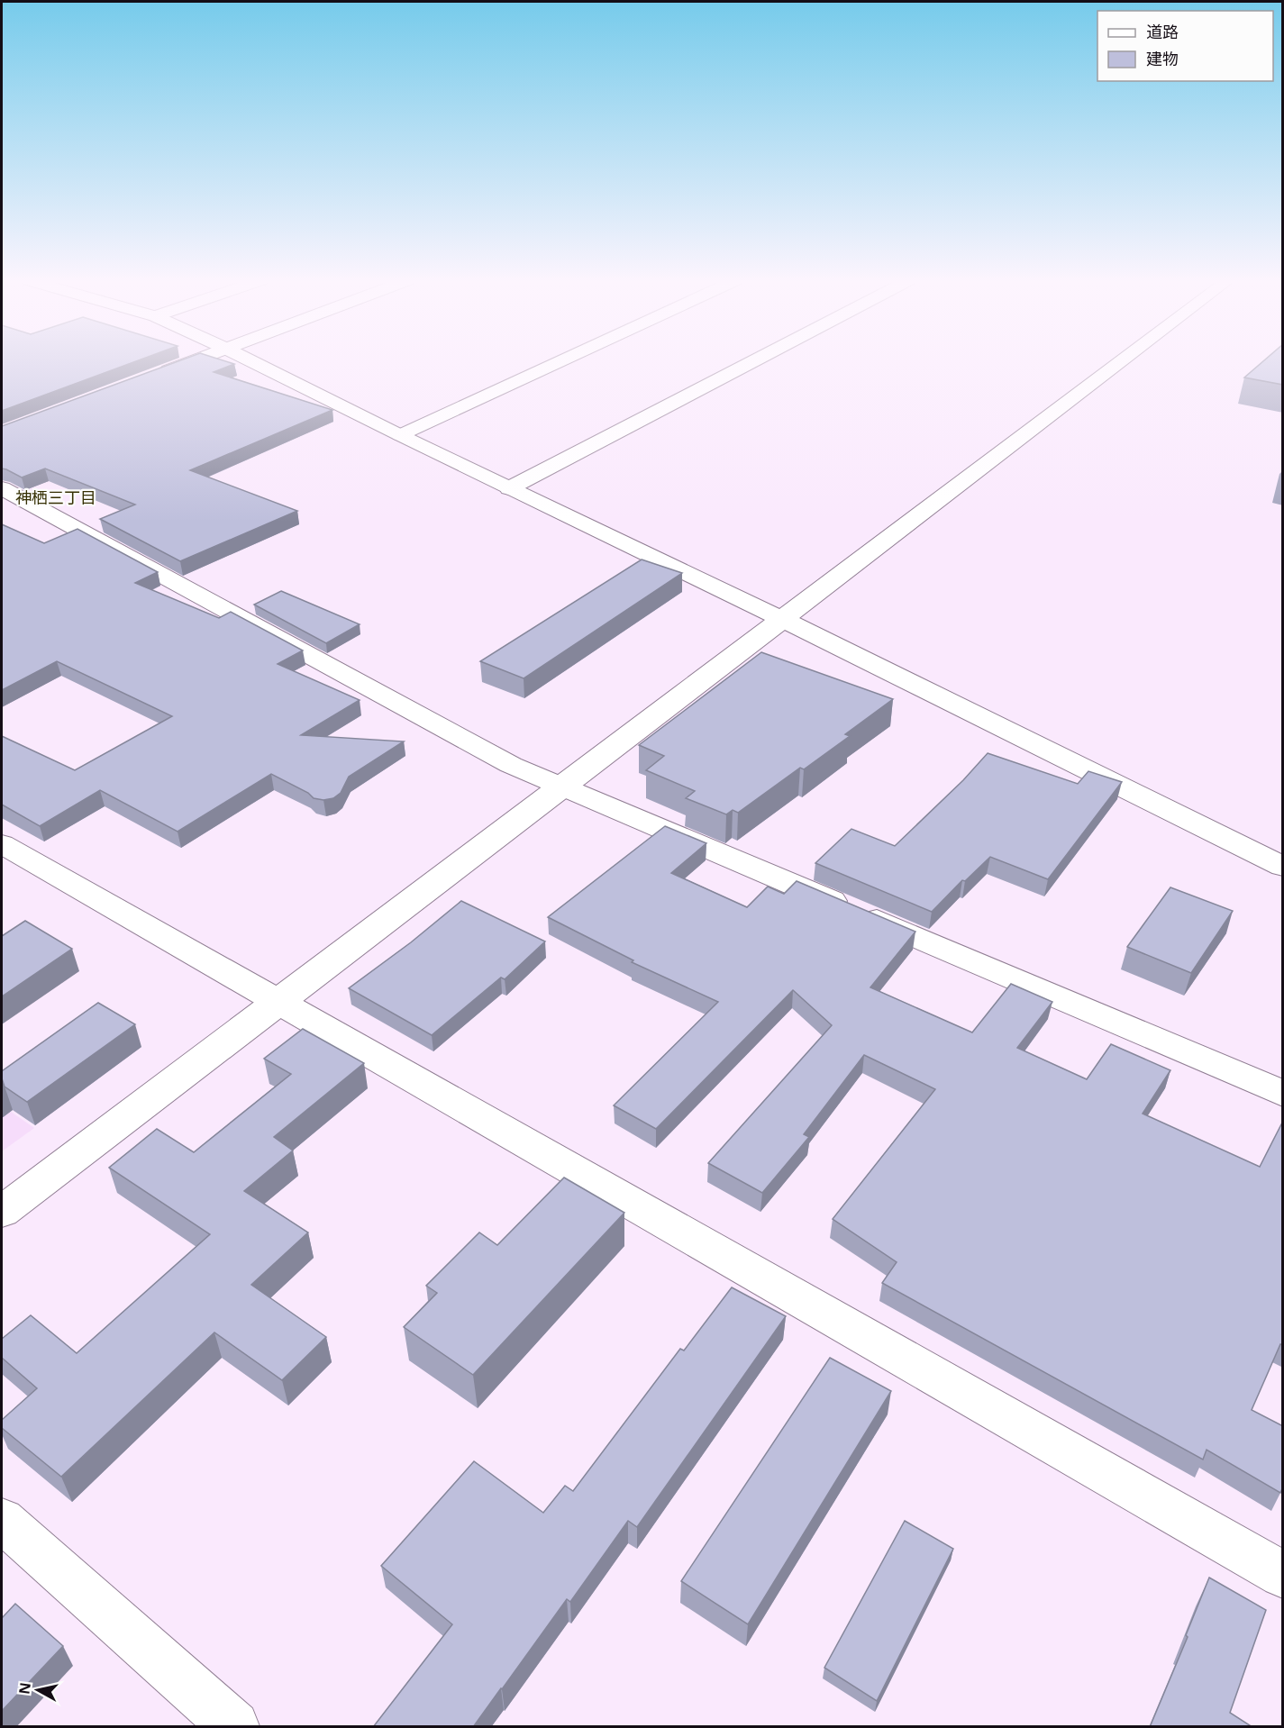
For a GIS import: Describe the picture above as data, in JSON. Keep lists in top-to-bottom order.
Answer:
{
  "districts": ["神栖三丁目"],
  "legend": ["道路", "建物"],
  "north": "left"
}
